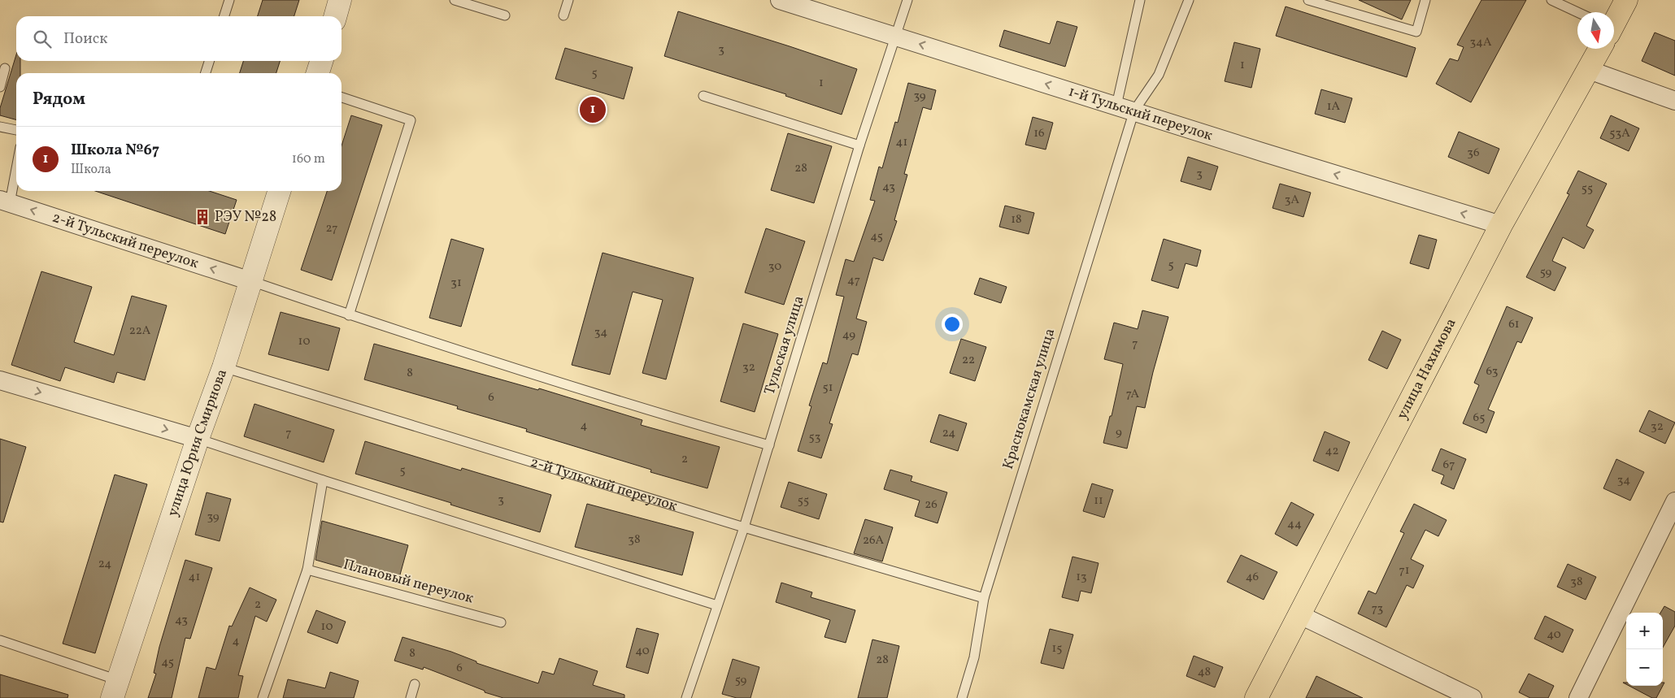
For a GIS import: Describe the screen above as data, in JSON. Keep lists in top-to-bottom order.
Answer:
{
  "streets": {
    "main road": ["улица Нахимова"],
    "street": ["1-й Тульский переулок", "2-й Тульский переулок", "улица Юрия Смирнова"],
    "lane": ["Тульская улица", "Краснокамская улица", "Плановый переулок"]
  },
  "crossings": [
    ["1-й Тульский переулок", "Тульская улица"],
    ["1-й Тульский переулок", "улица Нахимова"],
    ["1-й Тульский переулок", "Краснокамская улица"],
    ["2-й Тульский переулок", "Тульская улица"],
    ["2-й Тульский переулок", "Краснокамская улица"],
    ["2-й Тульский переулок", "улица Юрия Смирнова"]
  ],
  "one_way": ["1-й Тульский переулок"],
  "places": {
    "building": ["РЭУ №28"]
  },
  "house_numbers": [
    "34А",
    "3",
    "1",
    "5",
    "1",
    "39",
    "1А",
    "16",
    "53А",
    "41",
    "36",
    "28",
    "3",
    "43",
    "55",
    "3А",
    "18",
    "27",
    "45",
    "5",
    "30",
    "59",
    "47",
    "31",
    "61",
    "22А",
    "34",
    "49",
    "10",
    "7",
    "22",
    "32",
    "63",
    "8",
    "51",
    "7А",
    "6",
    "65",
    "4",
    "32",
    "9",
    "7",
    "24",
    "53",
    "42",
    "2",
    "67",
    "5",
    "34",
    "3",
    "55",
    "11",
    "26",
    "39",
    "44",
    "38",
    "26А",
    "24",
    "71",
    "41",
    "13",
    "46",
    "38",
    "2",
    "73",
    "43",
    "10",
    "40",
    "4",
    "15",
    "40",
    "8",
    "28",
    "45",
    "6",
    "48",
    "59"
  ],
  "north": "bottom",
  "page": {
    "search": "Поиск",
    "heading": "Рядом",
    "pins": "1",
    "list": [
      {
        "mark": "1",
        "name": "Школа №67",
        "note": "Школа",
        "value": "160 m"
      }
    ],
    "map_buttons": ["+", "−"]
  }
}
